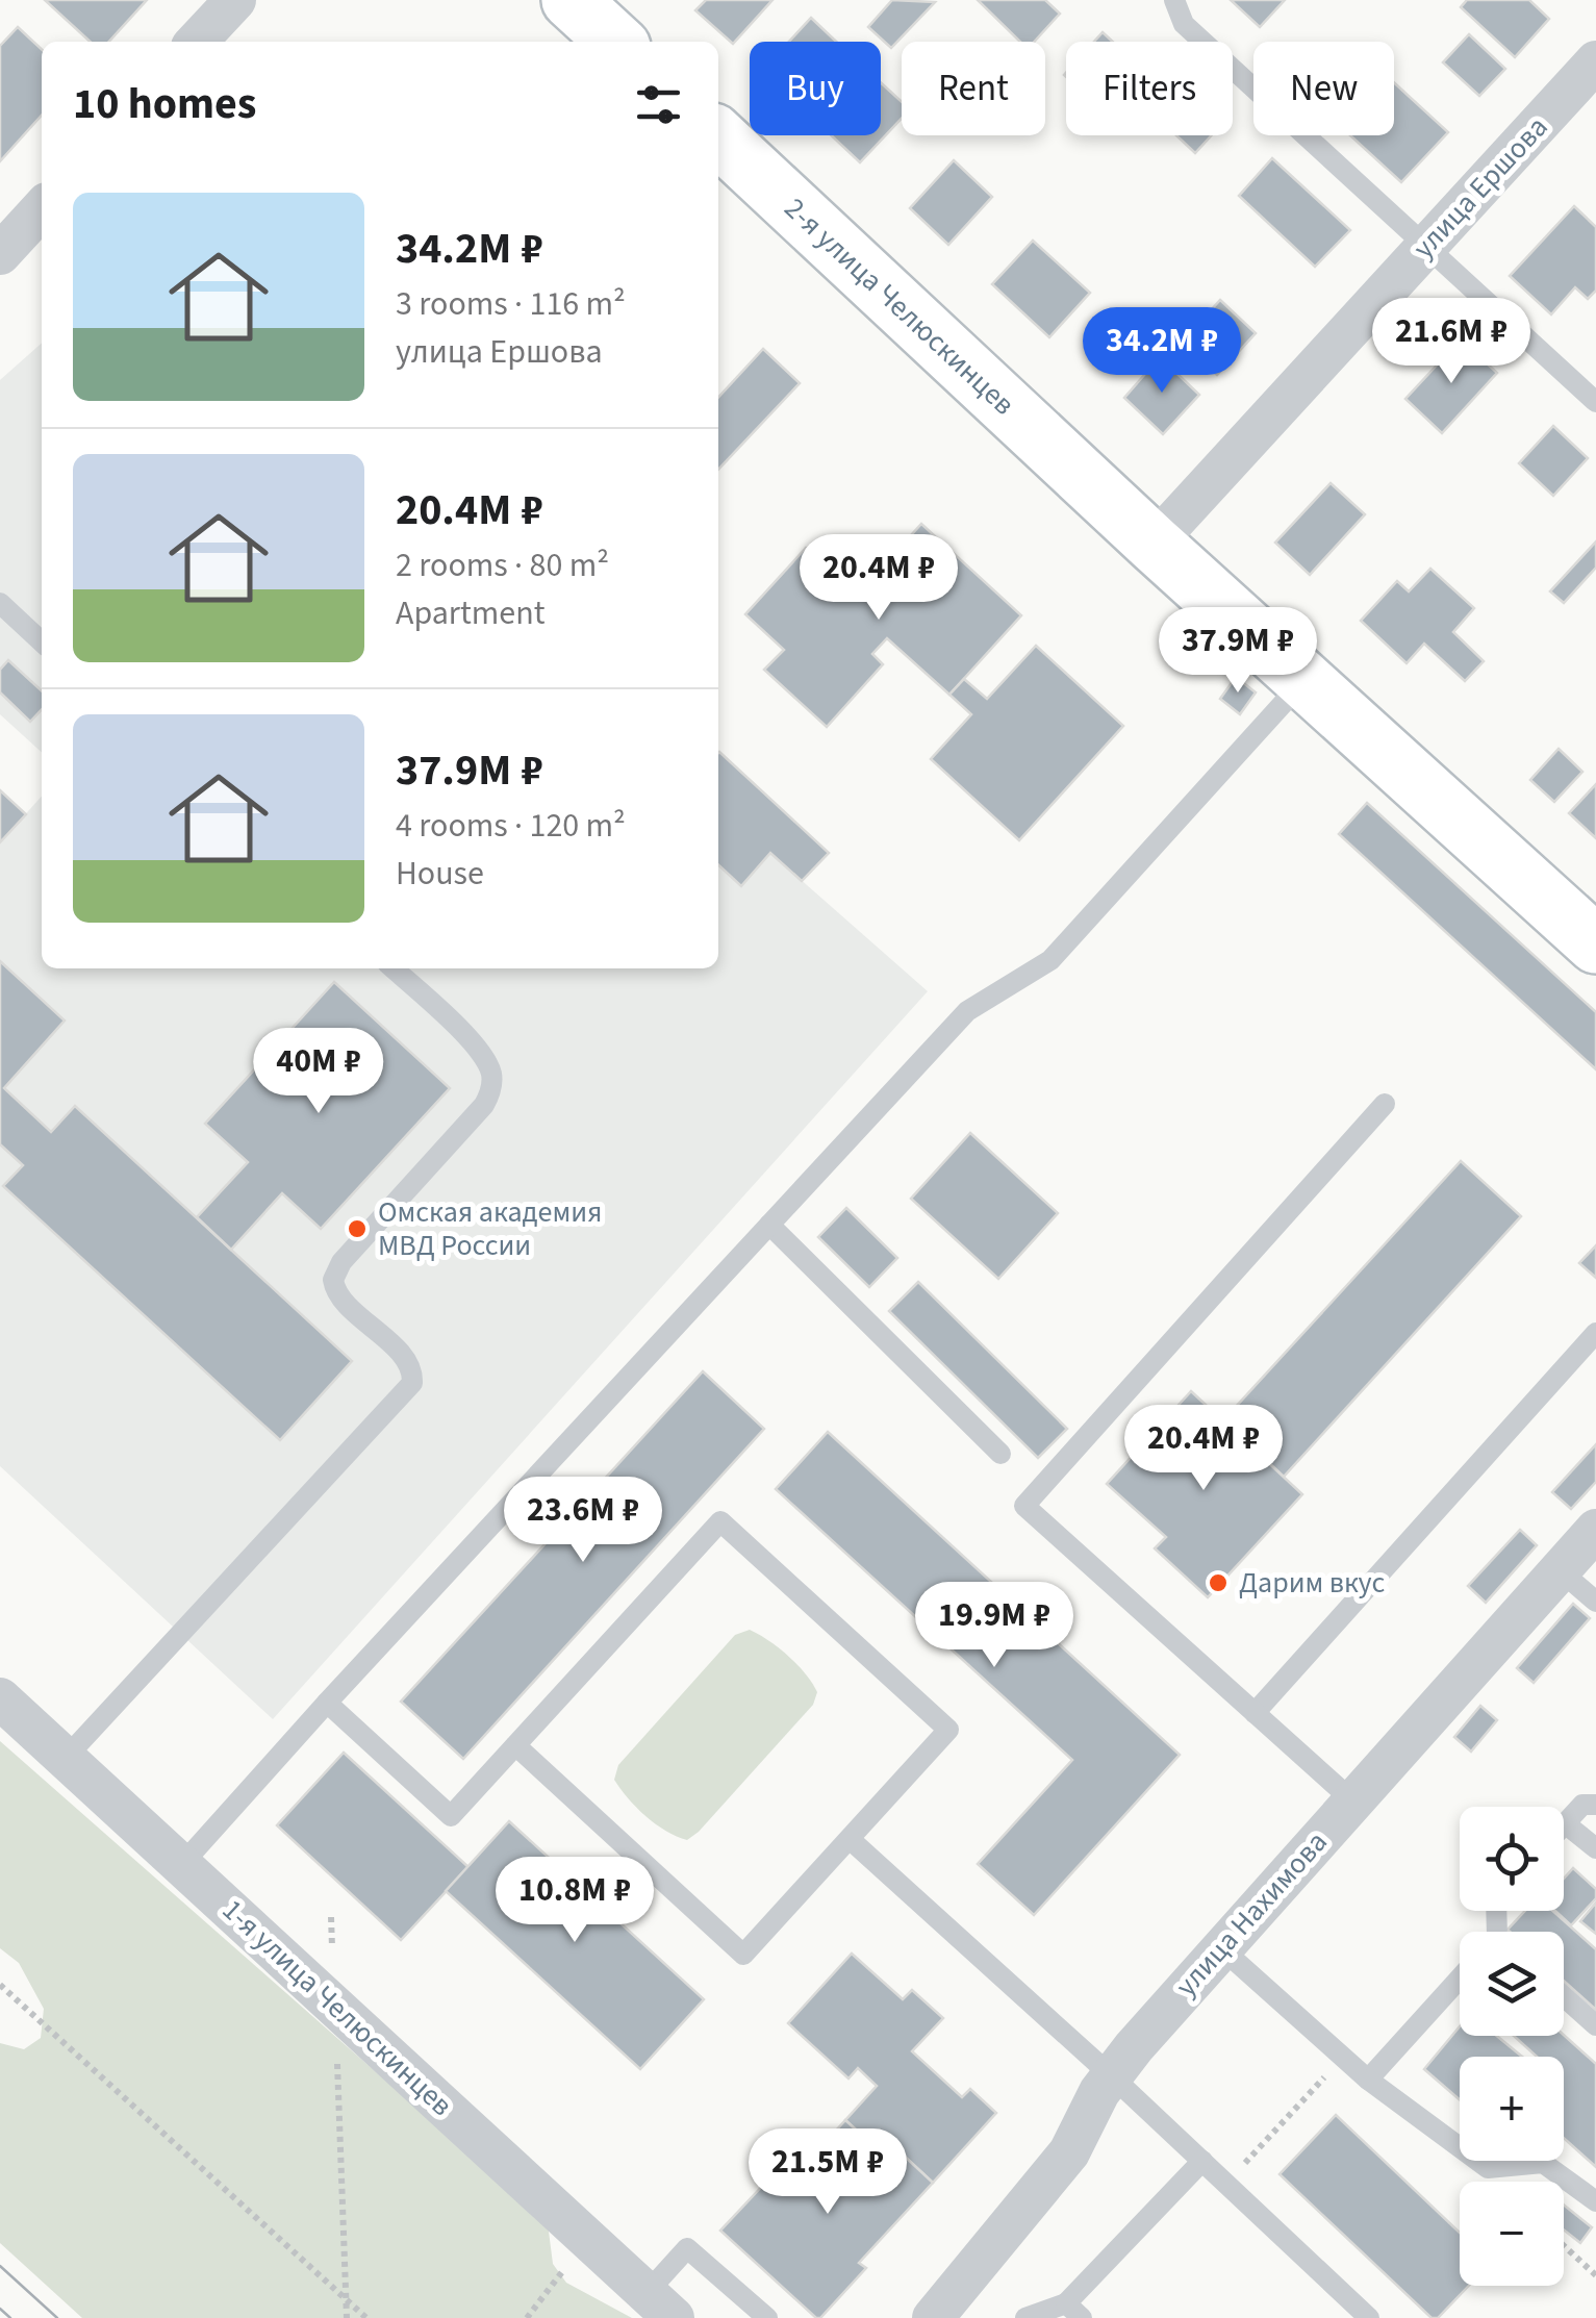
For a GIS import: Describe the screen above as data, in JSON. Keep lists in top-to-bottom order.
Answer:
{
  "streets": {
    "street": [
      "улица Ершова",
      "2-я улица Челюскинцев",
      "улица Нахимова",
      "1-я улица Челюскинцев"
    ]
  },
  "crossings": [
    ["улица Ершова", "2-я улица Челюскинцев"]
  ],
  "places": ["Омская академия МВД России", "Дарим вкус"],
  "page": {
    "chip": [
      "Buy",
      "Rent",
      "Filters",
      "New"
    ],
    "heading": "10 homes",
    "list": [
      {
        "name": "34.2M ₽",
        "note": "3 rooms · 116 m² · улица Ершова"
      },
      {
        "name": "20.4M ₽",
        "note": "2 rooms · 80 m² · Apartment"
      },
      {
        "name": "37.9M ₽",
        "note": "4 rooms · 120 m² · House"
      }
    ],
    "price": [
      "21.6M ₽",
      "34.2M ₽",
      "20.4M ₽",
      "37.9M ₽",
      "40M ₽",
      "20.4M ₽",
      "23.6M ₽",
      "19.9M ₽",
      "10.8M ₽",
      "21.5M ₽"
    ],
    "map_buttons": ["+", "−"]
  }
}
